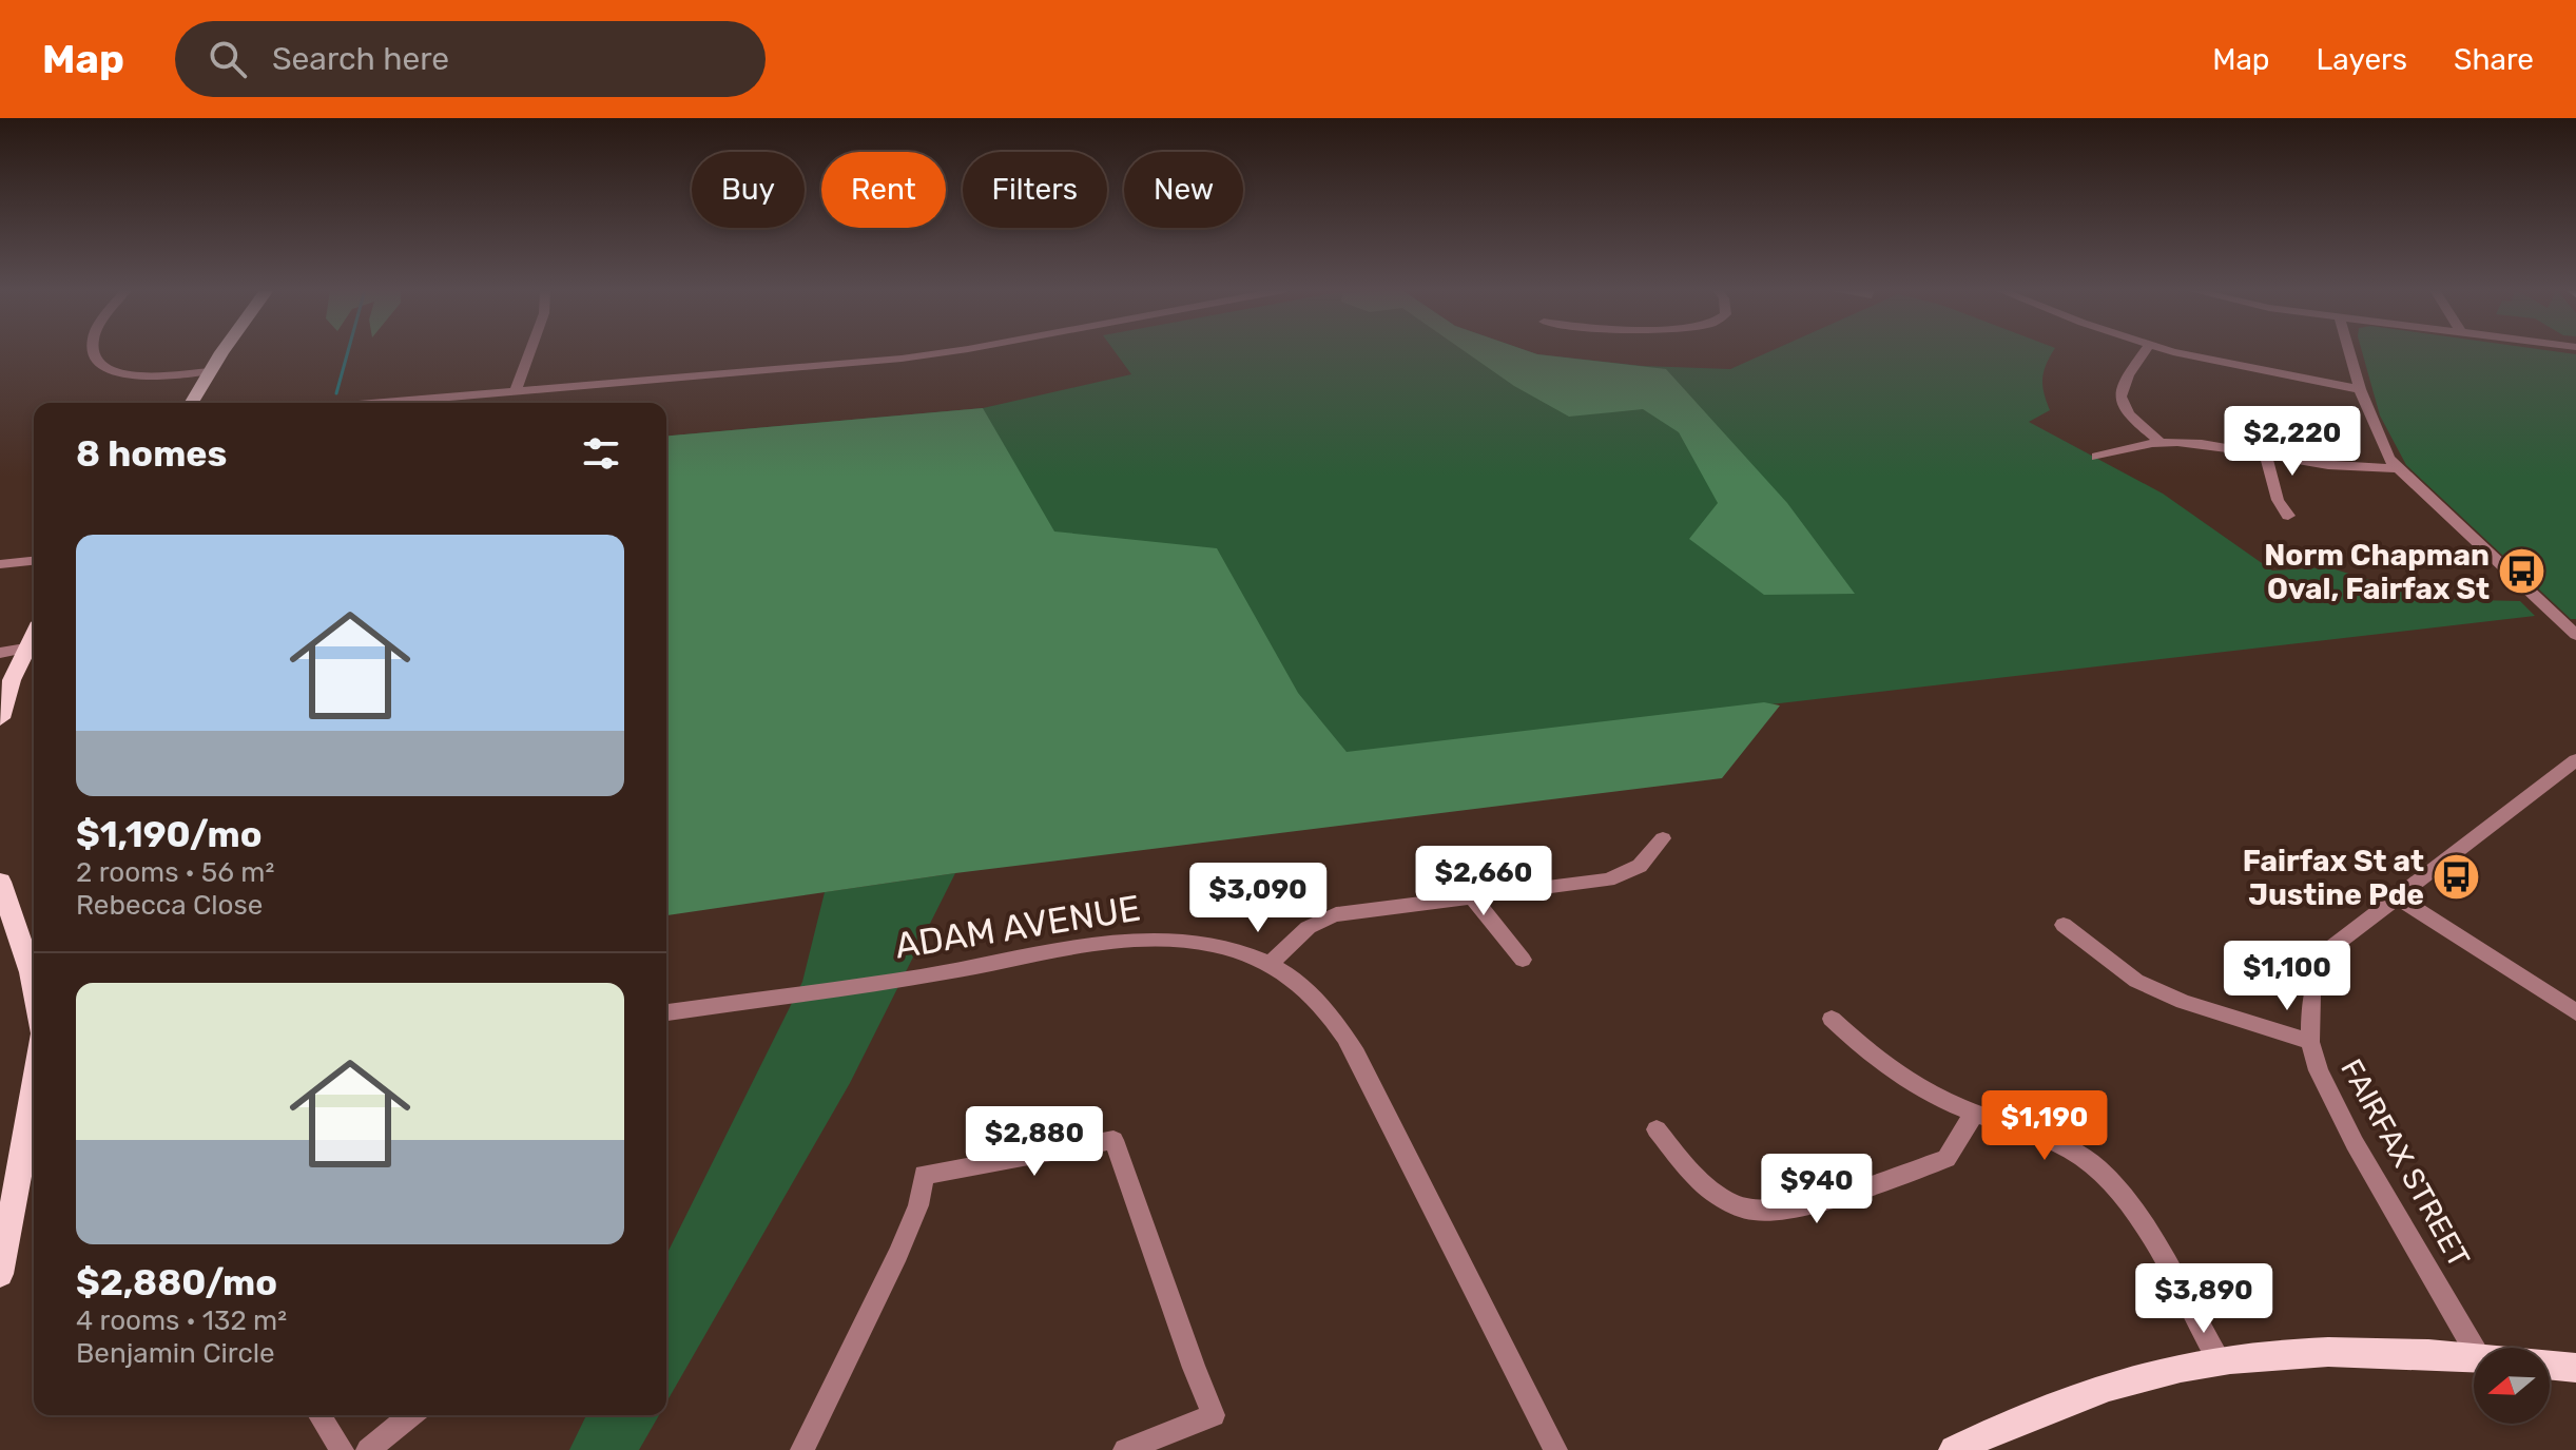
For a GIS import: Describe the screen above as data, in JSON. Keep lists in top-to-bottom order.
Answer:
{
  "streets": {
    "street": ["ADAM AVENUE", "FAIRFAX STREET"]
  },
  "places": {
    "bus stop": ["Norm Chapman Oval, Fairfax St", "Fairfax St at Justine Pde"]
  },
  "north": "left",
  "page": {
    "header": "Map",
    "search": "Search here",
    "nav": ["Map", "Layers", "Share"],
    "chip": [
      "Buy",
      "Rent",
      "Filters",
      "New"
    ],
    "heading": "8 homes",
    "price": [
      "$2,220",
      "$2,660",
      "$3,090",
      "$1,100",
      "$1,190",
      "$2,880",
      "$940",
      "$3,890"
    ],
    "list": [
      {
        "name": "$1,190/mo",
        "note": "2 rooms · 56 m² · Rebecca Close"
      },
      {
        "name": "$2,880/mo",
        "note": "4 rooms · 132 m² · Benjamin Circle"
      }
    ]
  }
}
